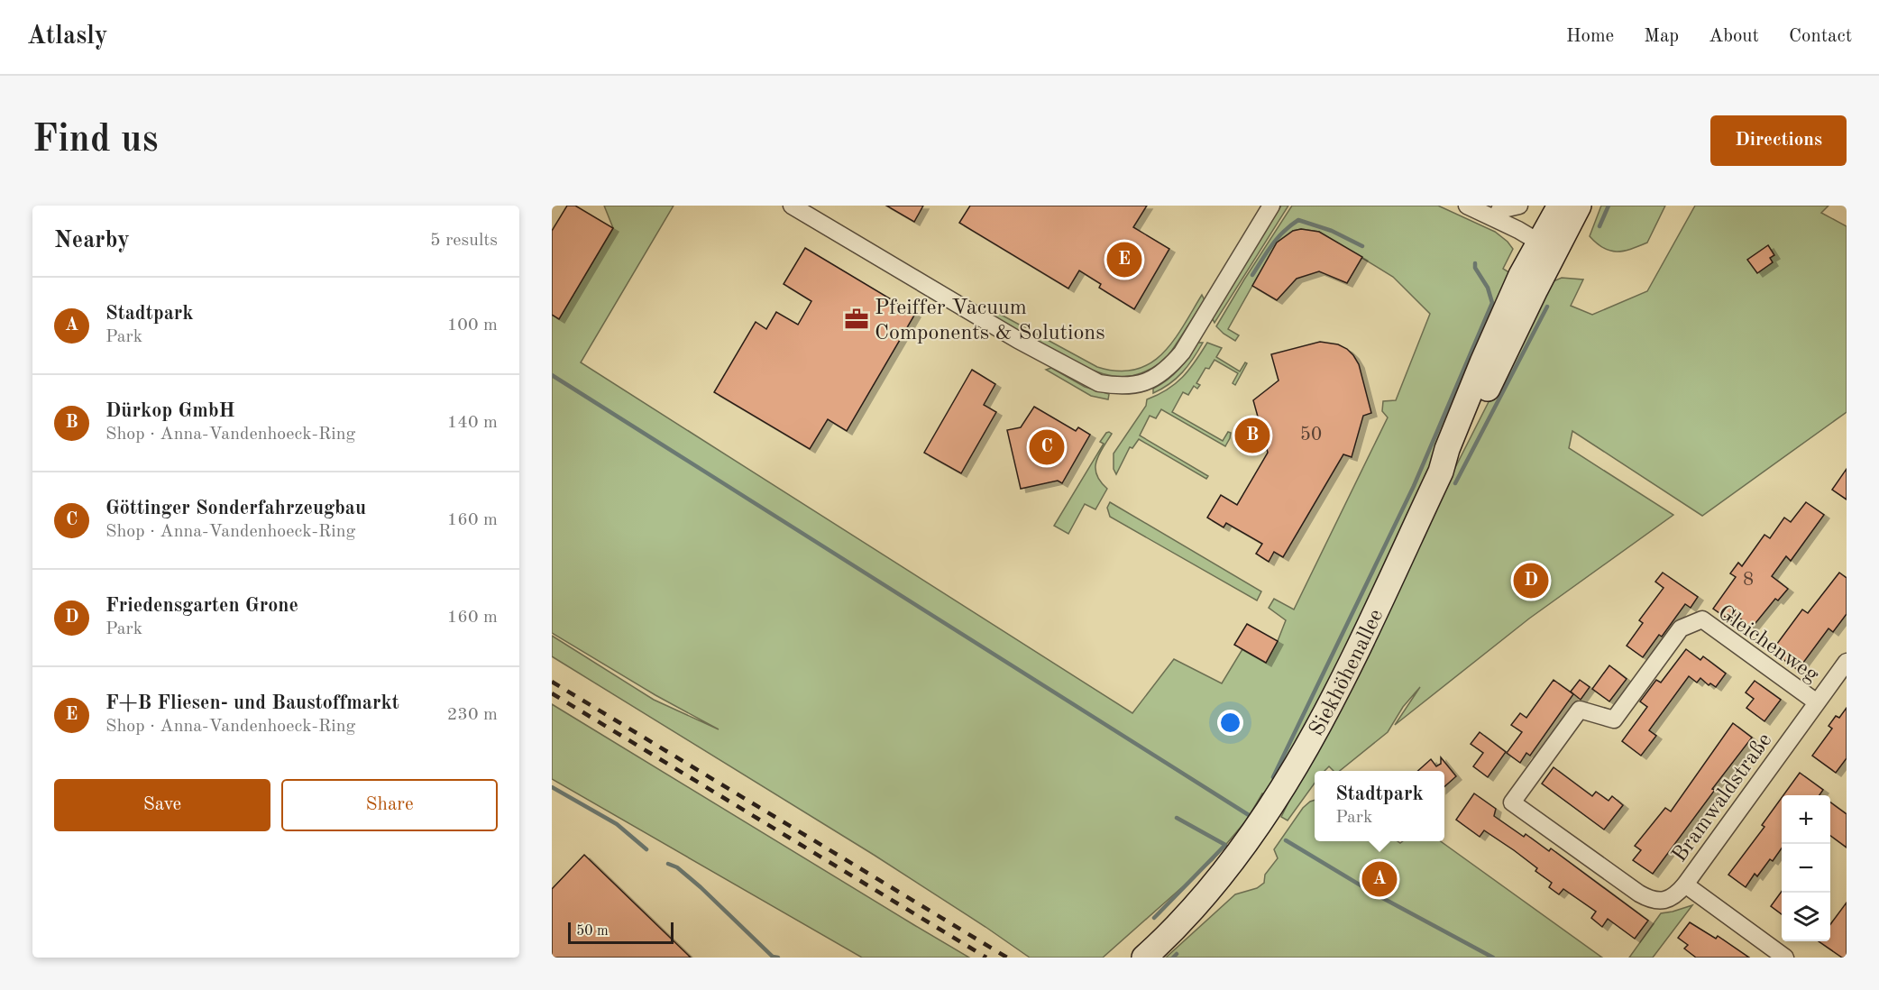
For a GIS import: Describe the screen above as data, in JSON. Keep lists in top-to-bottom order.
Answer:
{
  "streets": {
    "main road": ["Siekhöhenallee"],
    "street": ["Gleichenweg", "Bramwaldstraße"]
  },
  "crossings": [
    ["Gleichenweg", "Bramwaldstraße"]
  ],
  "places": {
    "office": ["Pfeiffer Vacuum Components & Solutions"]
  },
  "house_numbers": ["50", "8"],
  "scale_bar": "50 m",
  "page": {
    "header": "Atlasly",
    "nav": [
      "Home",
      "Map",
      "About",
      "Contact"
    ],
    "buttons": [
      "Directions",
      ["Save", "Share"]
    ],
    "title": "Find us",
    "heading": ["Nearby", "5 results"],
    "pins": [
      "E",
      "B",
      "C",
      "D",
      "A"
    ],
    "list": [
      {
        "mark": "A",
        "name": "Stadtpark",
        "note": "Park",
        "value": "100 m"
      },
      {
        "mark": "B",
        "name": "Dürkop GmbH",
        "note": "Shop · Anna-Vandenhoeck-Ring",
        "value": "140 m"
      },
      {
        "mark": "C",
        "name": "Göttinger Sonderfahrzeugbau",
        "note": "Shop · Anna-Vandenhoeck-Ring",
        "value": "160 m"
      },
      {
        "mark": "D",
        "name": "Friedensgarten Grone",
        "note": "Park",
        "value": "160 m"
      },
      {
        "mark": "E",
        "name": "F+B Fliesen- und Baustoffmarkt",
        "note": "Shop · Anna-Vandenhoeck-Ring",
        "value": "230 m"
      }
    ],
    "popup": ["Stadtpark", "Park"],
    "map_buttons": ["+", "−"],
    "scale": "50 m"
  }
}
